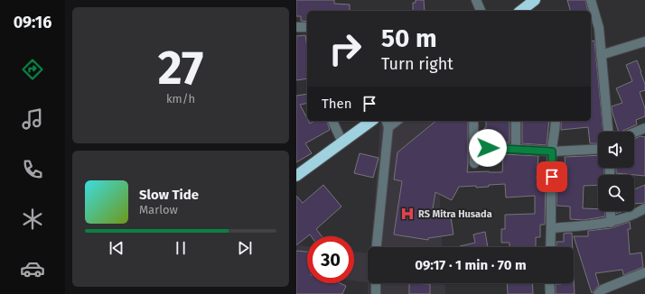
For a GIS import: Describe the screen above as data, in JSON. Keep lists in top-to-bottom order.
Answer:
{
  "places": {
    "hospital": ["RS Mitra Husada"]
  },
  "page": {
    "tabs": "09:16",
    "tile": ["27", "km/h"],
    "turn": ["50 m", "Turn right"],
    "then": "Then",
    "song": ["Slow Tide", "Marlow"],
    "limit": "30",
    "trip": "09:17 · 1 min · 70 m"
  }
}
